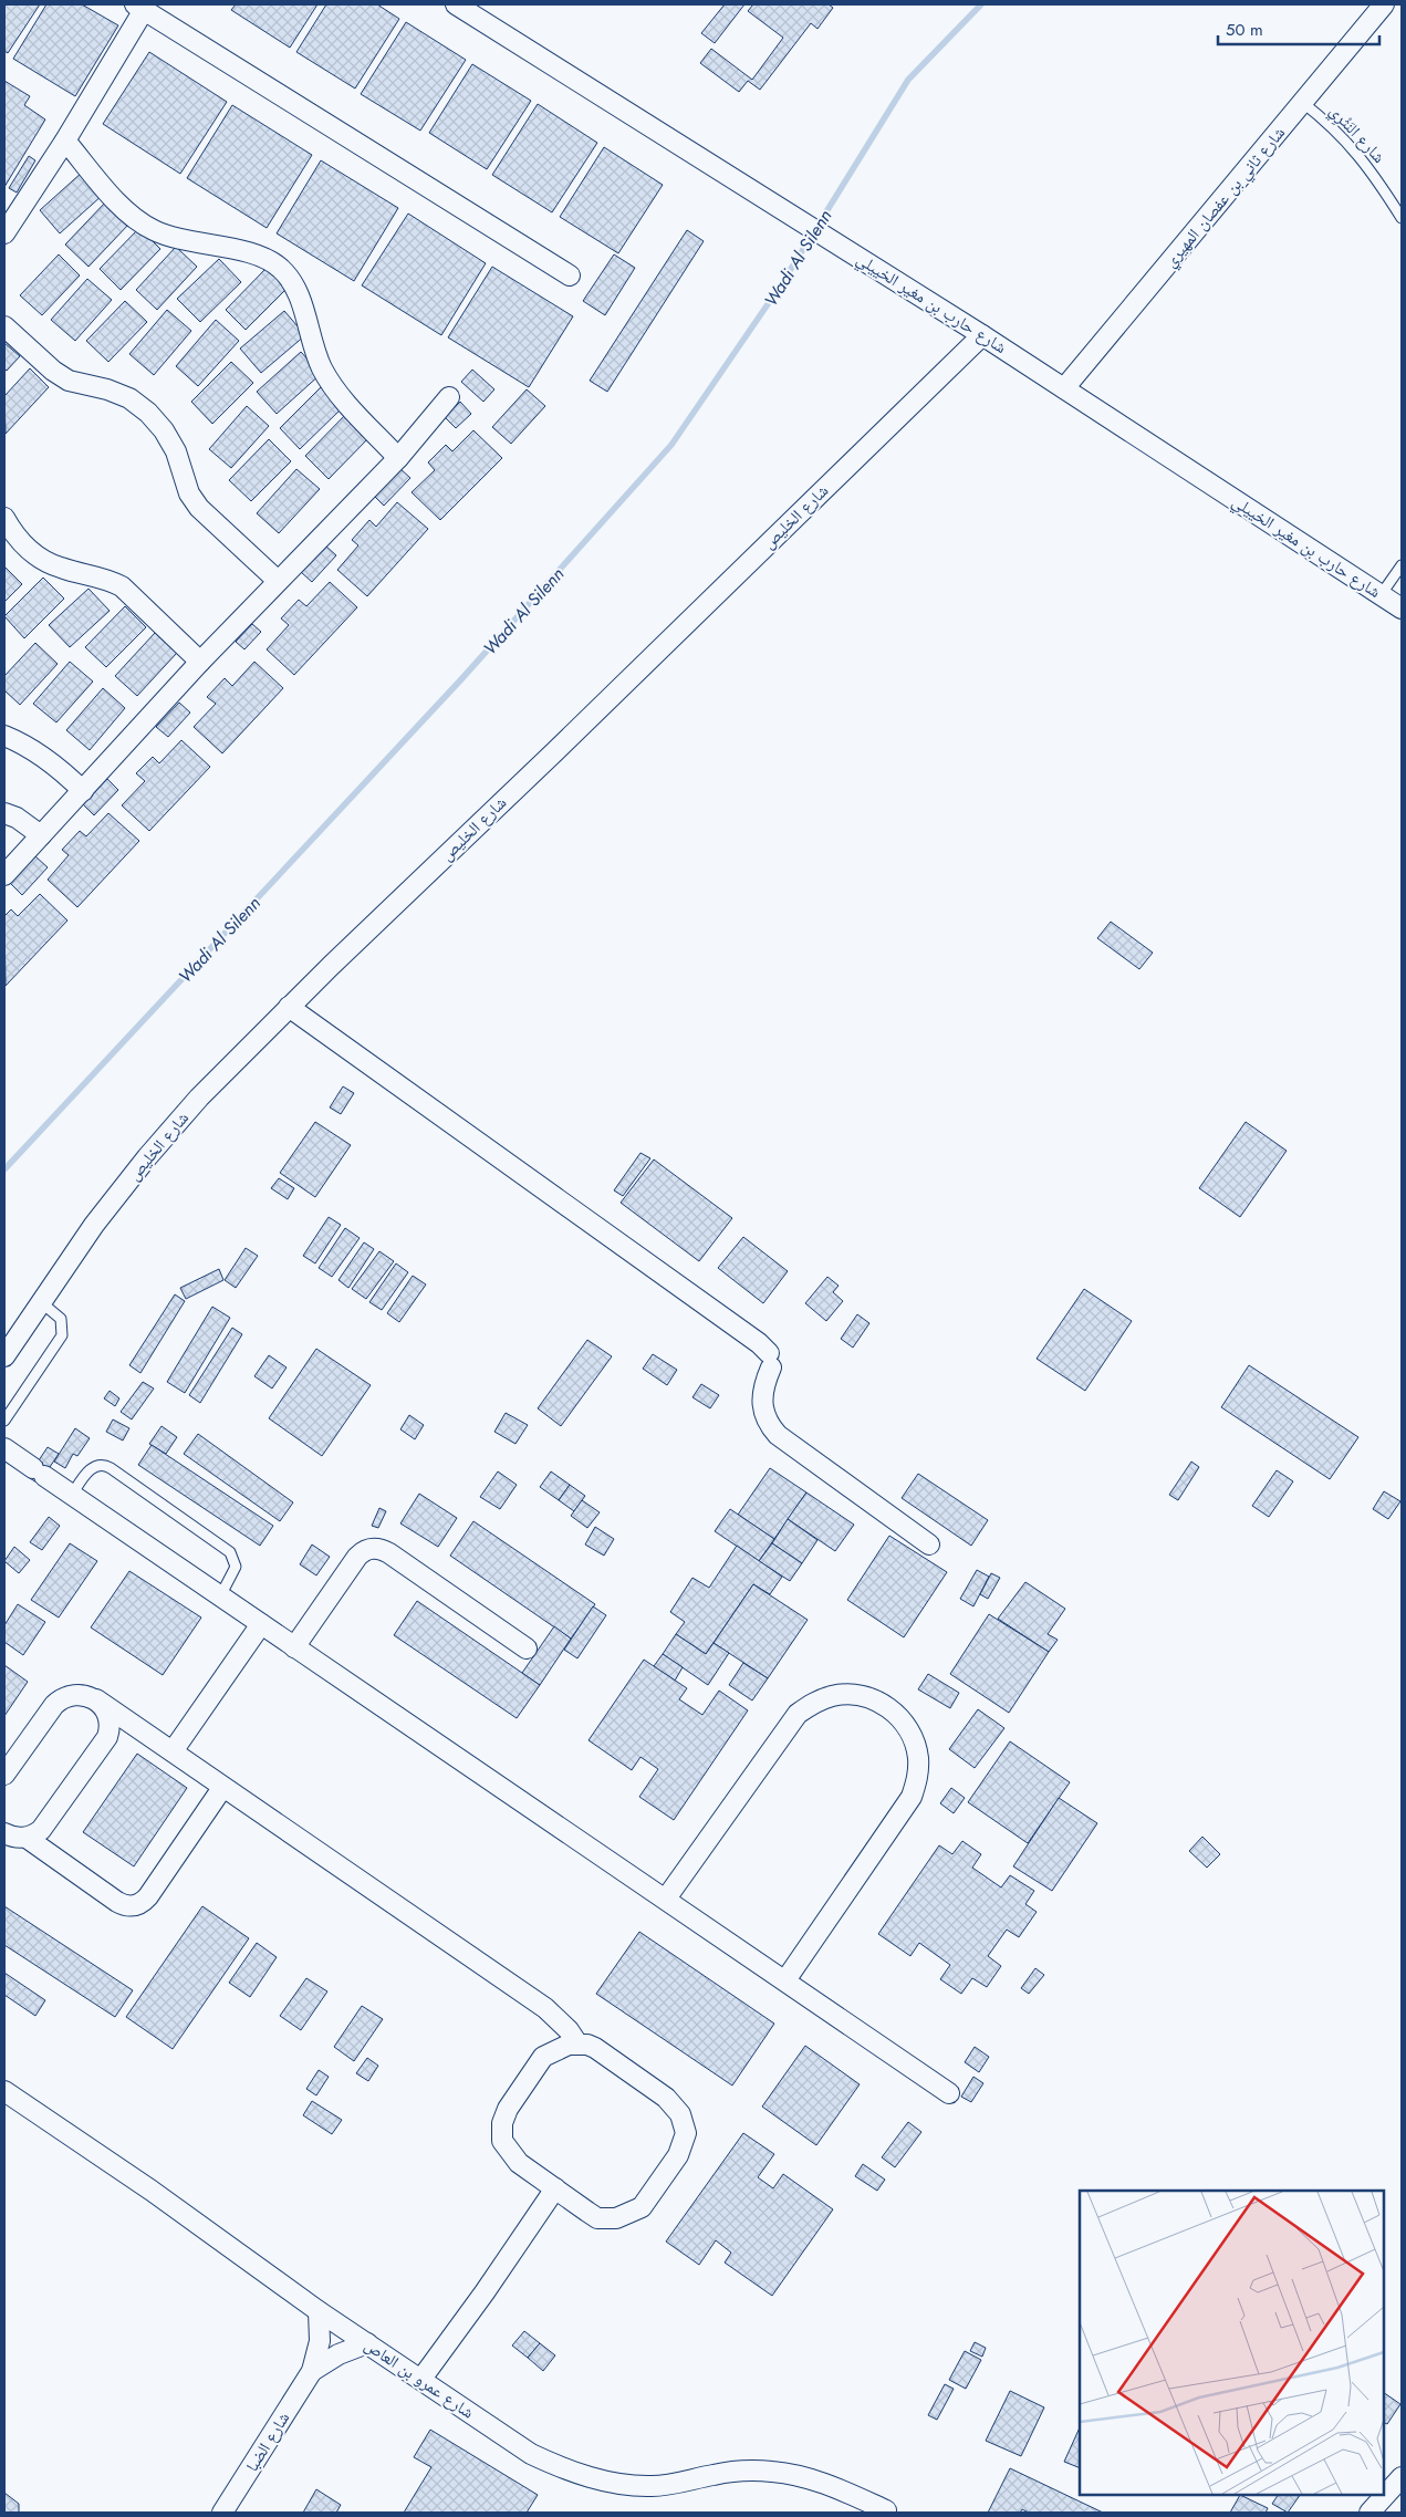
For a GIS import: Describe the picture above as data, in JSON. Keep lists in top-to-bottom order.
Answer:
{
  "streets": {
    "street": [
      "شارع ثاني بن عفصان المهيري",
      "شارع حارب بن مغير الخييلي",
      "شارع الخليص",
      "شارع عمرو بن العاص",
      "شارع الضبا"
    ],
    "lane": ["شارع النَثْرِي"]
  },
  "crossings": [
    ["شارع النَثْرِي", "شارع ثاني بن عفصان المهيري"],
    ["شارع ثاني بن عفصان المهيري", "شارع حارب بن مغير الخييلي"],
    ["شارع حارب بن مغير الخييلي", "شارع الخليص"],
    ["شارع عمرو بن العاص", "شارع الضبا"]
  ],
  "water": ["Wadi Al Silenn"],
  "scale_bar": "50 m"
}
